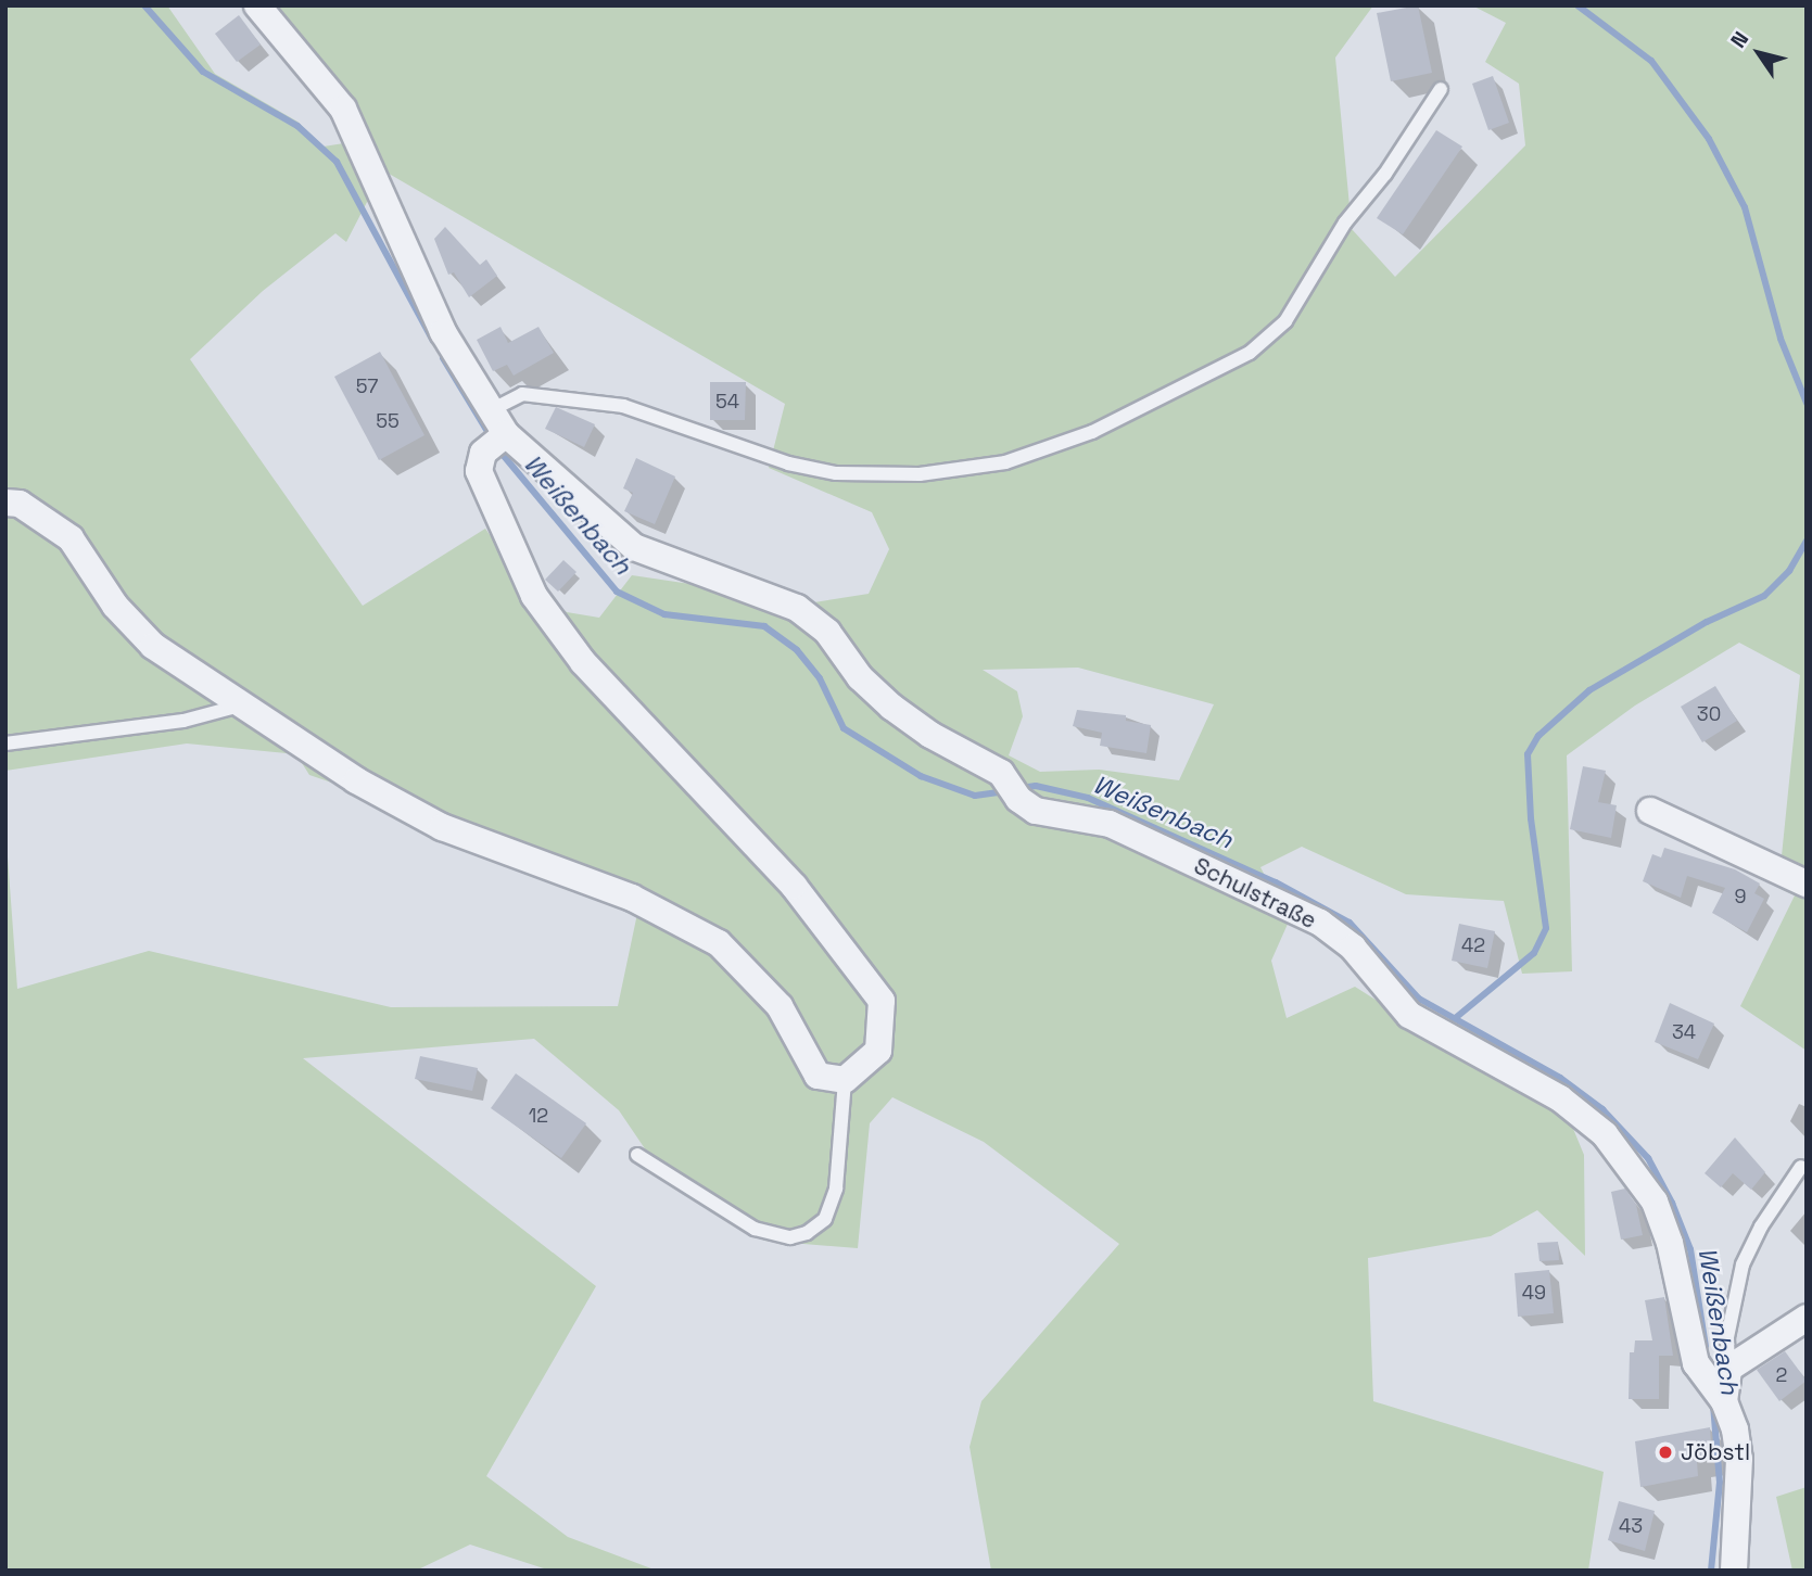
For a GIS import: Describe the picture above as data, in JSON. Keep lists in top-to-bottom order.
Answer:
{
  "streets": {
    "street": ["Schulstraße"]
  },
  "water": ["Weißenbach"],
  "places": ["Jöbstl"],
  "house_numbers": [
    "57",
    "54",
    "55",
    "30",
    "9",
    "42",
    "34",
    "12",
    "49",
    "2",
    "43"
  ],
  "north": "top left"
}
